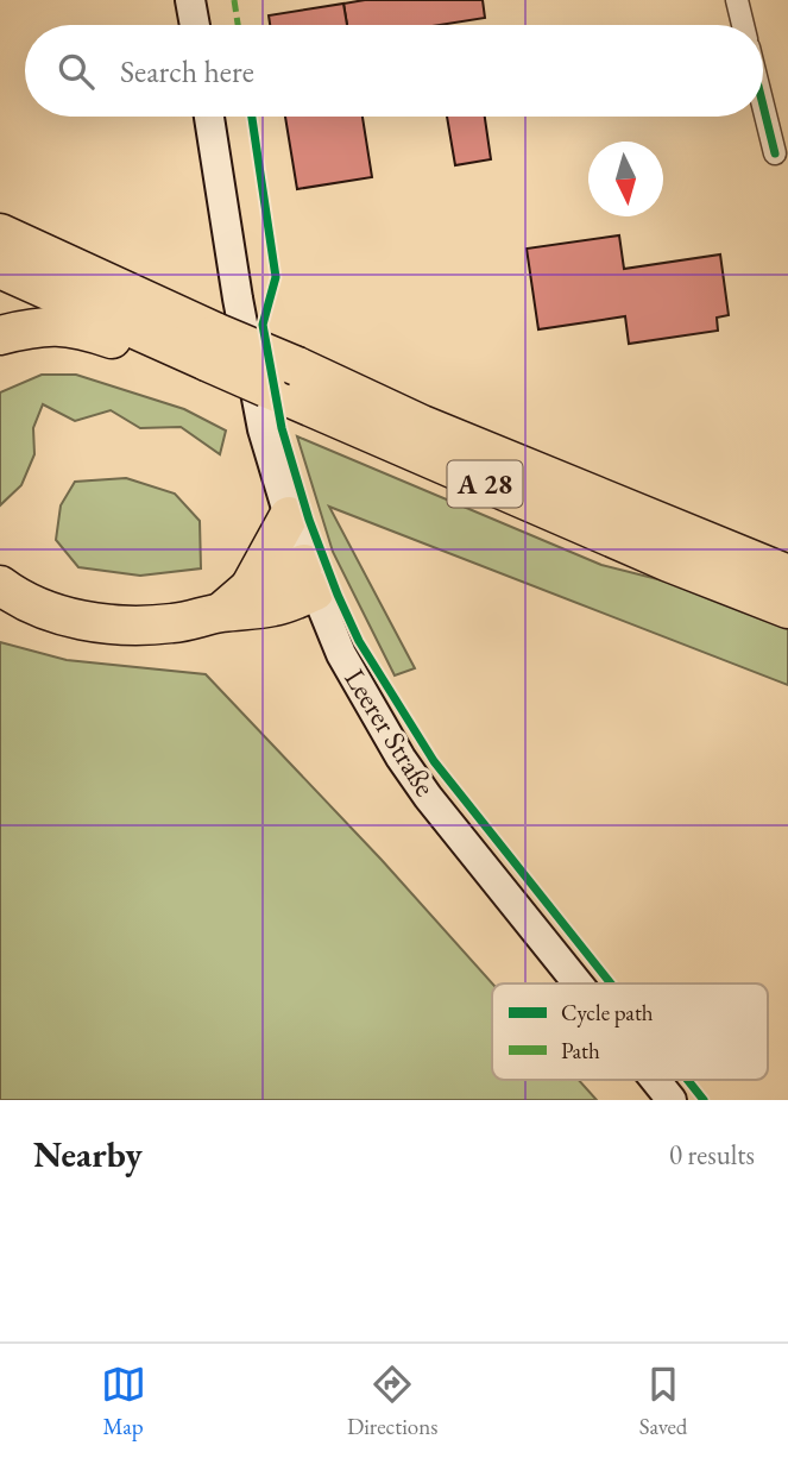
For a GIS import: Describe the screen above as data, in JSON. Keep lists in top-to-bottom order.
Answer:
{
  "streets": {
    "highway": ["A 28"],
    "main road": ["Leerer Straße"]
  },
  "legend": ["Cycle path", "Path"],
  "north": "bottom",
  "page": {
    "search": "Search here",
    "heading": ["Nearby", "0 results"],
    "nav": ["Map", "Directions", "Saved"]
  }
}
